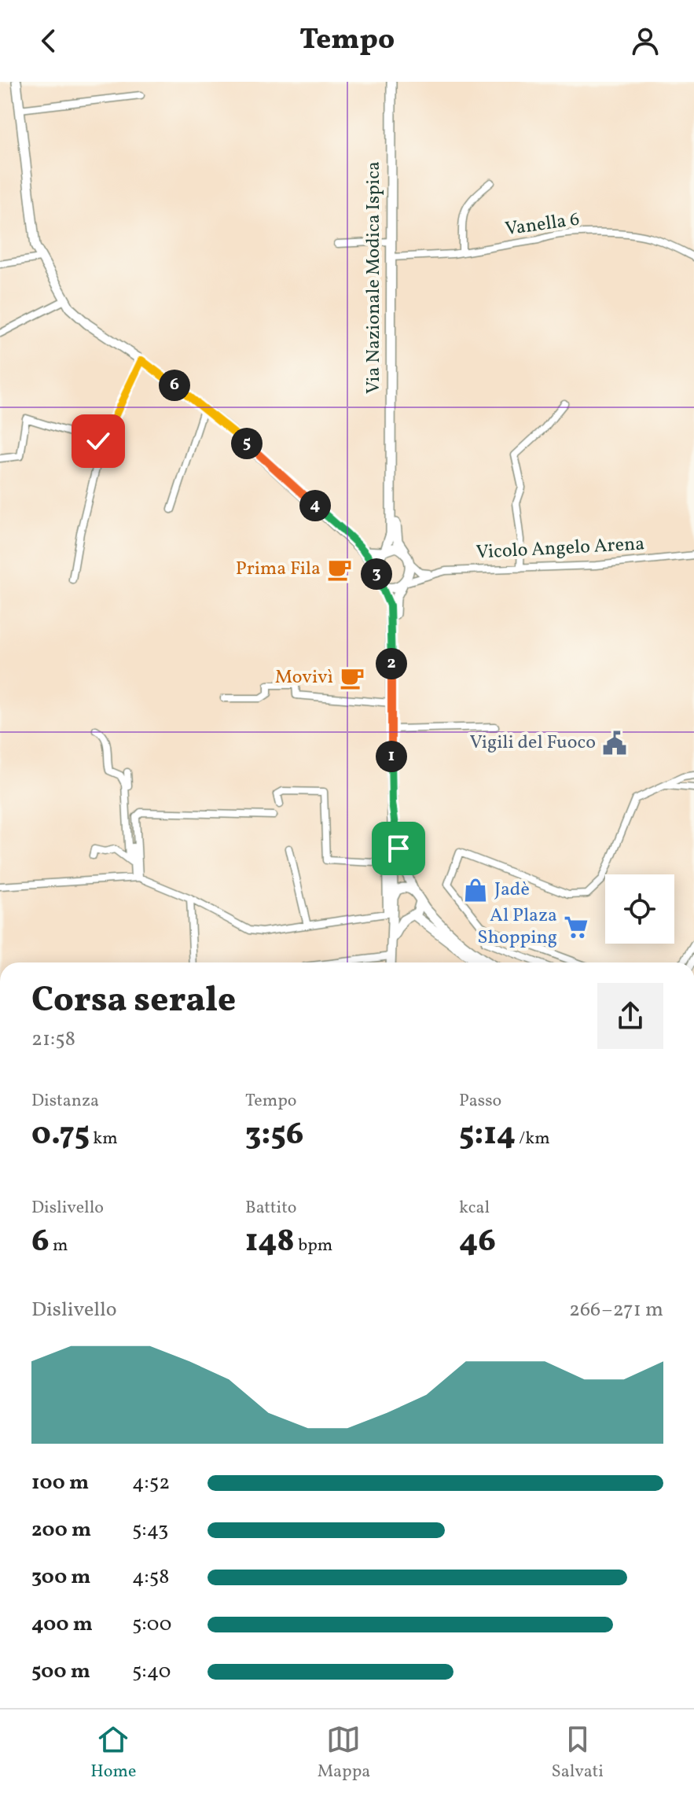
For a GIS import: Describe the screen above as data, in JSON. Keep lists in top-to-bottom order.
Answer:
{
  "streets": {
    "main road": ["Via Nazionale Modica Ispica"],
    "street": ["Vanella 6", "Vicolo Angelo Arena"]
  },
  "crossings": [
    ["Vanella 6", "Via Nazionale Modica Ispica"]
  ],
  "places": {
    "cafe": ["Prima Fila", "Movivì"],
    "public building": ["Vigili del Fuoco"],
    "shop": ["Jadè"],
    "supermarket": ["Al Plaza Shopping"]
  },
  "page": {
    "header": "Tempo",
    "pins": [
      "6",
      "5",
      "4",
      "3",
      "2",
      "1"
    ],
    "heading": ["Corsa serale", "21:58"],
    "stats": [
      ["Distanza", "0.75 km"],
      ["Tempo", "3:56"],
      ["Passo", "5:14 /km"],
      ["Dislivello", "6 m"],
      ["Battito", "148 bpm"],
      ["kcal", "46"]
    ],
    "chart": ["Dislivello", "266–271 m"],
    "list": [
      {
        "name": "100 m",
        "note": "4:52"
      },
      {
        "name": "200 m",
        "note": "5:43"
      },
      {
        "name": "300 m",
        "note": "4:58"
      },
      {
        "name": "400 m",
        "note": "5:00"
      },
      {
        "name": "500 m",
        "note": "5:40"
      }
    ],
    "tabs": ["Home", "Mappa", "Salvati"]
  }
}
